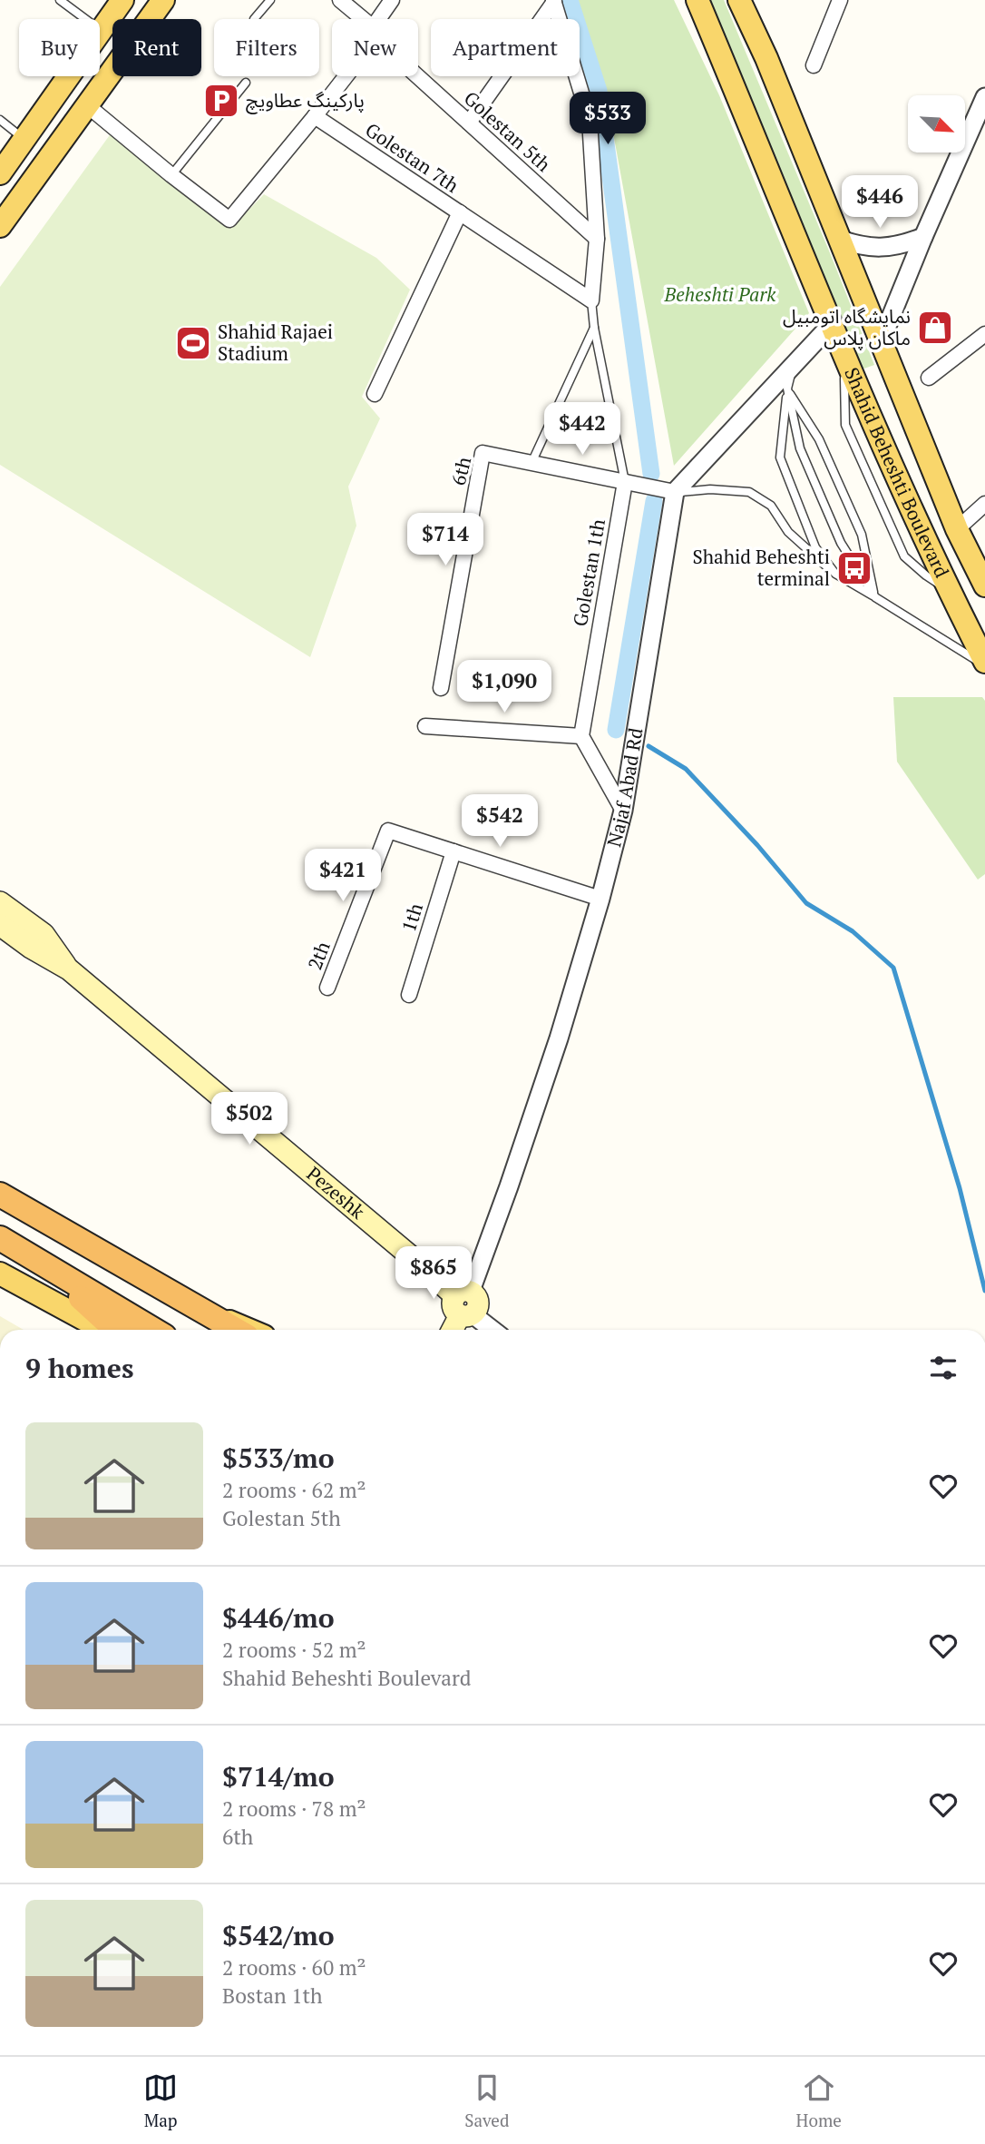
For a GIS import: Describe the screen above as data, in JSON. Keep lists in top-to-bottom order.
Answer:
{
  "streets": {
    "main road": ["Shahid Beheshti Boulevard", "Najaf Abad Rd", "Pezeshk"],
    "street": [
      "Golestan 5th",
      "Golestan 7th",
      "6th",
      "Golestan 1th",
      "1th",
      "2th"
    ]
  },
  "crossings": [
    ["6th", "Golestan 1th"],
    ["6th", "Najaf Abad Rd"],
    ["Najaf Abad Rd", "Pezeshk"],
    ["1th", "2th"]
  ],
  "parks": ["Beheshti Park"],
  "places": {
    "parking": ["پارکینگ عطاویچ"],
    "shop": ["نمایشگاه اتومبیل ماکان پلاس"],
    "sports": ["Shahid Rajaei Stadium"],
    "bus stop": ["Shahid Beheshti terminal"]
  },
  "north": "bottom right",
  "page": {
    "chip": [
      "Buy",
      "Rent",
      "Filters",
      "New",
      "Apartment"
    ],
    "price": [
      "$533",
      "$446",
      "$442",
      "$714",
      "$1,090",
      "$542",
      "$421",
      "$502",
      "$865"
    ],
    "heading": "9 homes",
    "list": [
      {
        "name": "$533/mo",
        "note": "2 rooms · 62 m² · Golestan 5th"
      },
      {
        "name": "$446/mo",
        "note": "2 rooms · 52 m² · Shahid Beheshti Boulevard"
      },
      {
        "name": "$714/mo",
        "note": "2 rooms · 78 m² · 6th"
      },
      {
        "name": "$542/mo",
        "note": "2 rooms · 60 m² · Bostan 1th"
      }
    ],
    "tabs": ["Map", "Saved", "Home"]
  }
}
